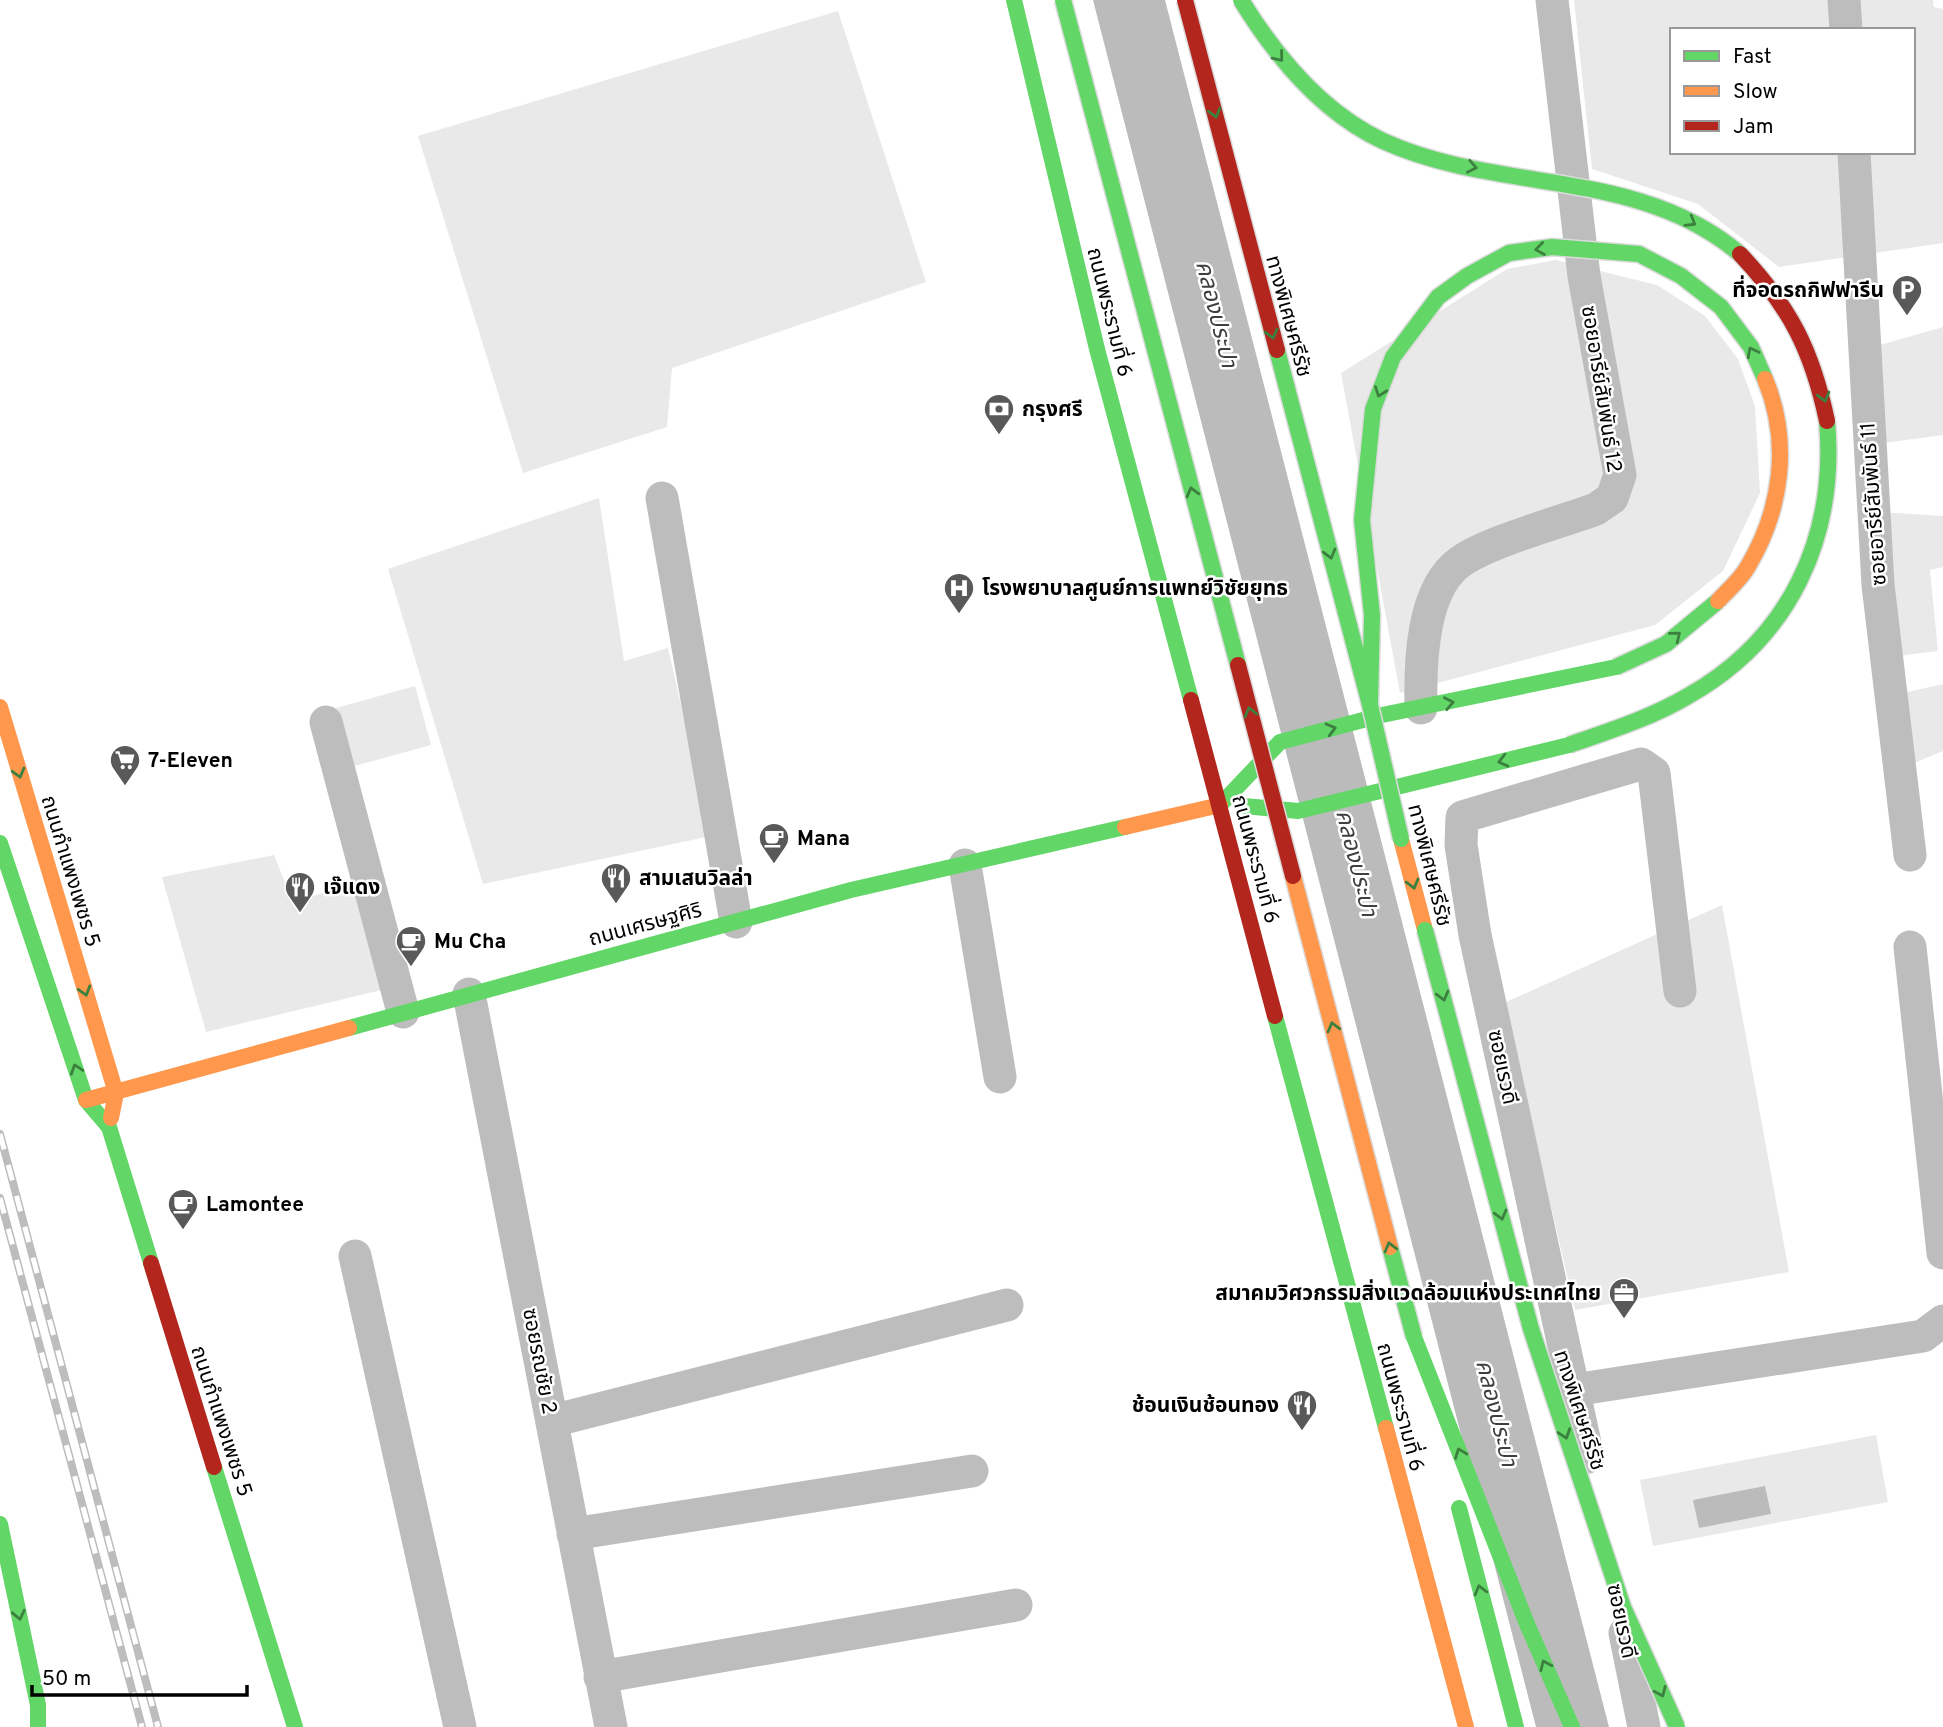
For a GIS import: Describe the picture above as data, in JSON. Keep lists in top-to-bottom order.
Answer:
{
  "streets": {
    "main road": [
      "ถนนพระรามที่ 6",
      "ทางพิเศษศรีรัช",
      "ถนนกำแพงเพชร 5",
      "ถนนเศรษฐศิริ"
    ],
    "street": [
      "ซอยอารีย์สัมพันธ์ 12",
      "ซอยอารีย์สัมพันธ์ 11",
      "ซอยเรวดี",
      "ซอยรณชัย 2"
    ]
  },
  "crossings": [
    ["ถนนพระรามที่ 6", "ถนนเศรษฐศิริ"],
    ["ถนนกำแพงเพชร 5", "ถนนเศรษฐศิริ"],
    ["ถนนเศรษฐศิริ", "ซอยรณชัย 2"]
  ],
  "water": ["คลองประปา"],
  "places": {
    "parking": ["ที่จอดรถกิฟฟารีน"],
    "bank": ["กรุงศรี"],
    "hospital": ["โรงพยาบาลศูนย์การแพทย์วิชัยยุทธ"],
    "supermarket": ["7-Eleven"],
    "cafe": ["Mana", "Mu Cha", "Lamontee"],
    "restaurant": ["สามเสนวิลล่า", "เจ๊แดง", "ช้อนเงินช้อนทอง"],
    "office": ["สมาคมวิศวกรรมสิ่งแวดล้อมแห่งประเทศไทย"]
  },
  "legend": ["Fast", "Slow", "Jam"],
  "scale_bar": "50 m"
}
